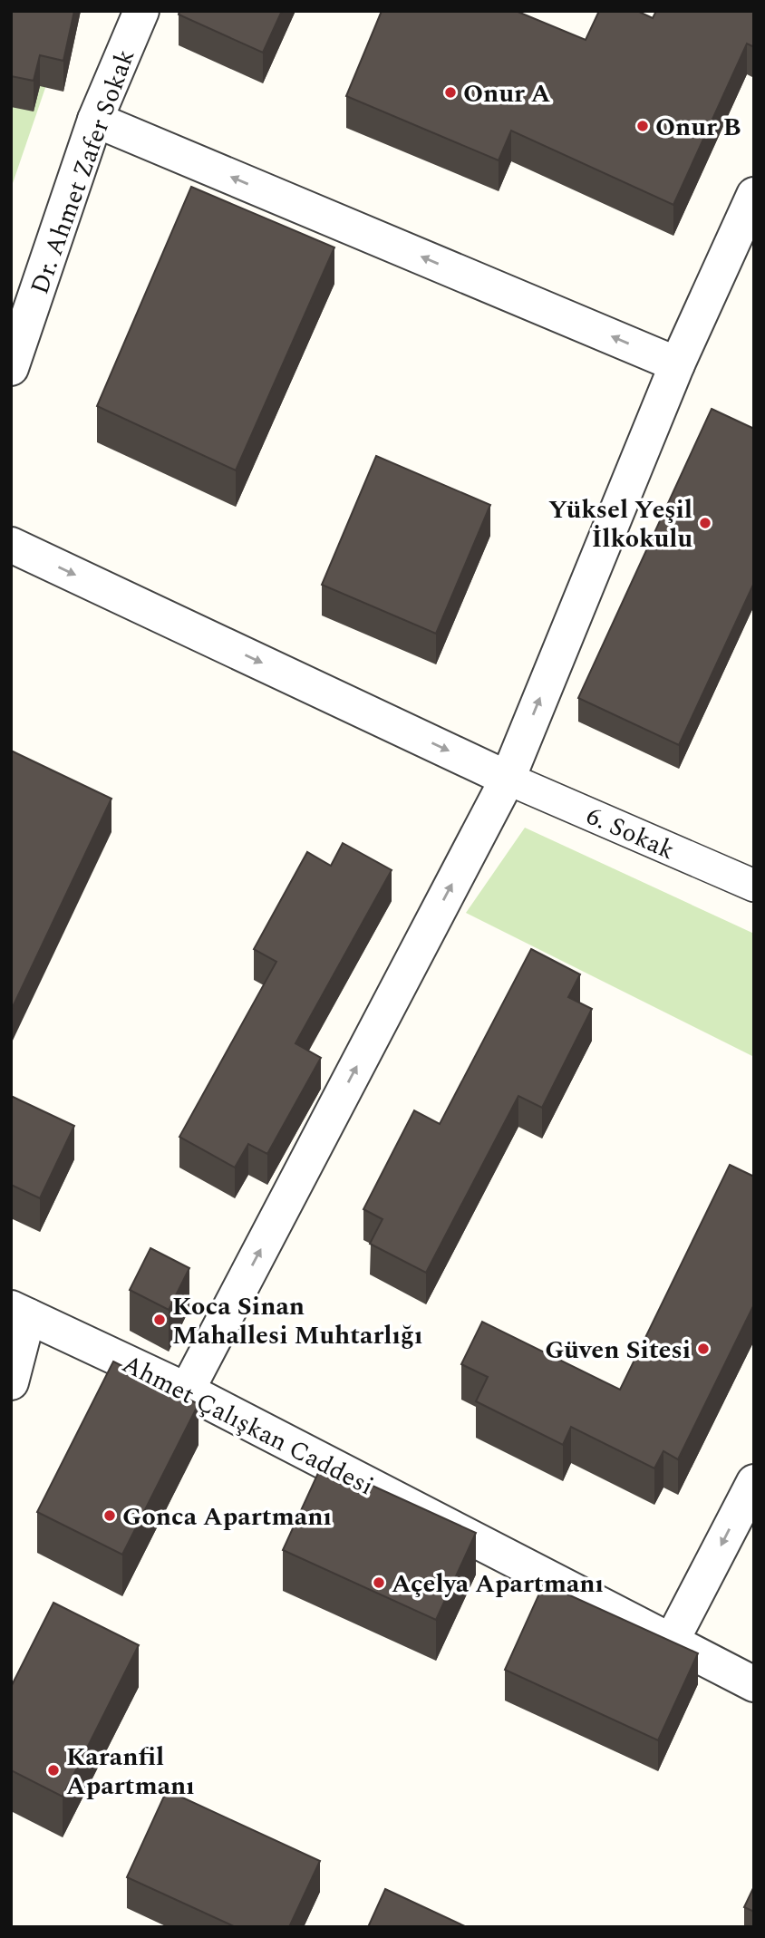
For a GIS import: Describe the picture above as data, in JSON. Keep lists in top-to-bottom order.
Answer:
{
  "streets": {
    "street": ["Dr. Ahmet Zafer Sokak", "6. Sokak", "Ahmet Çalışkan Caddesi"]
  },
  "places": [
    "Onur A",
    "Onur B",
    "Yüksel Yeşil İlkokulu",
    "Koca Sinan Mahallesi Muhtarlığı",
    "Güven Sitesi",
    "Gonca Apartmanı",
    "Açelya Apartmanı",
    "Karanfil Apartmanı"
  ]
}
